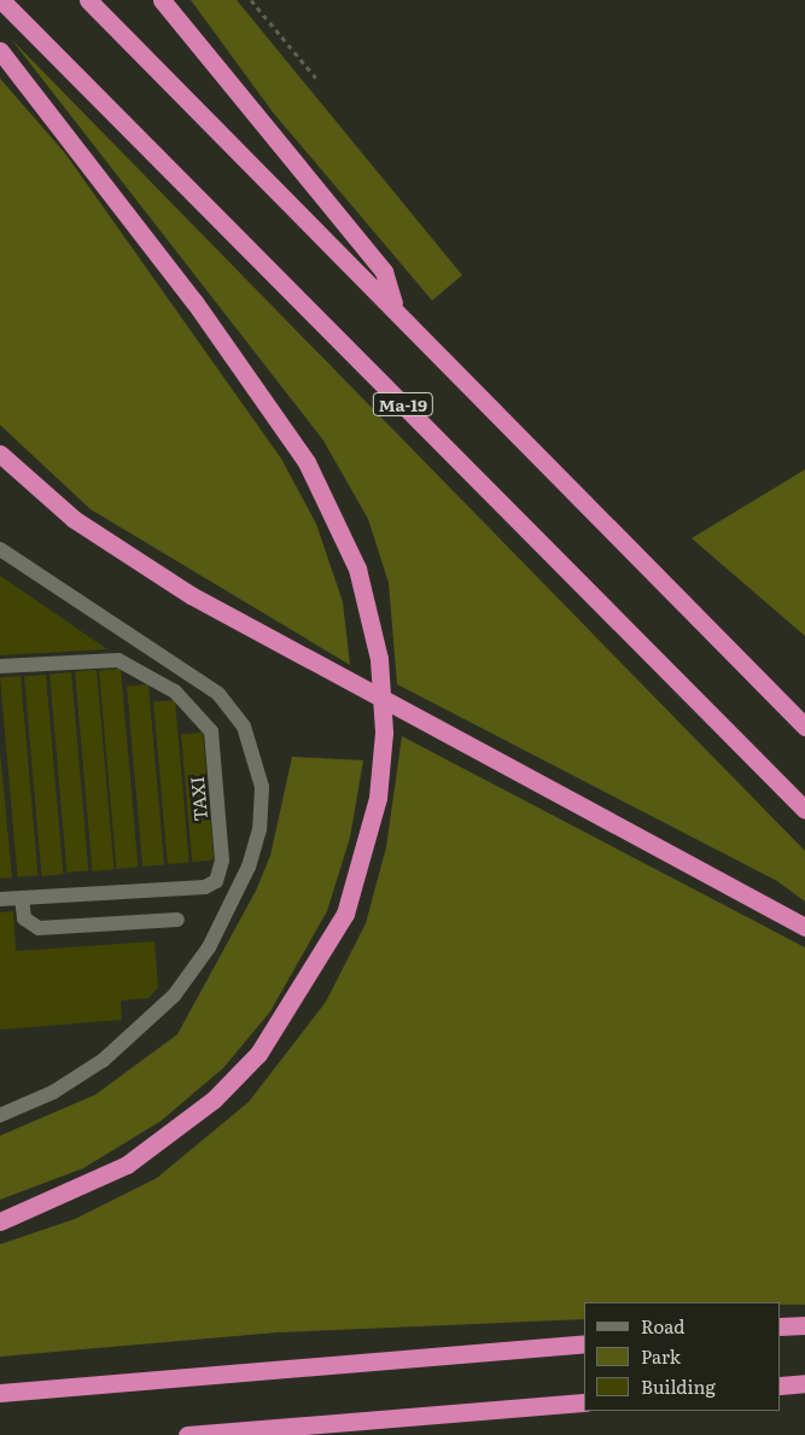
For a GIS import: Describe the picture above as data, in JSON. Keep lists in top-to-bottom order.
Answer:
{
  "streets": {
    "highway": ["Ma-19"],
    "street": ["TAXI"]
  },
  "legend": ["Road", "Park", "Building"]
}
